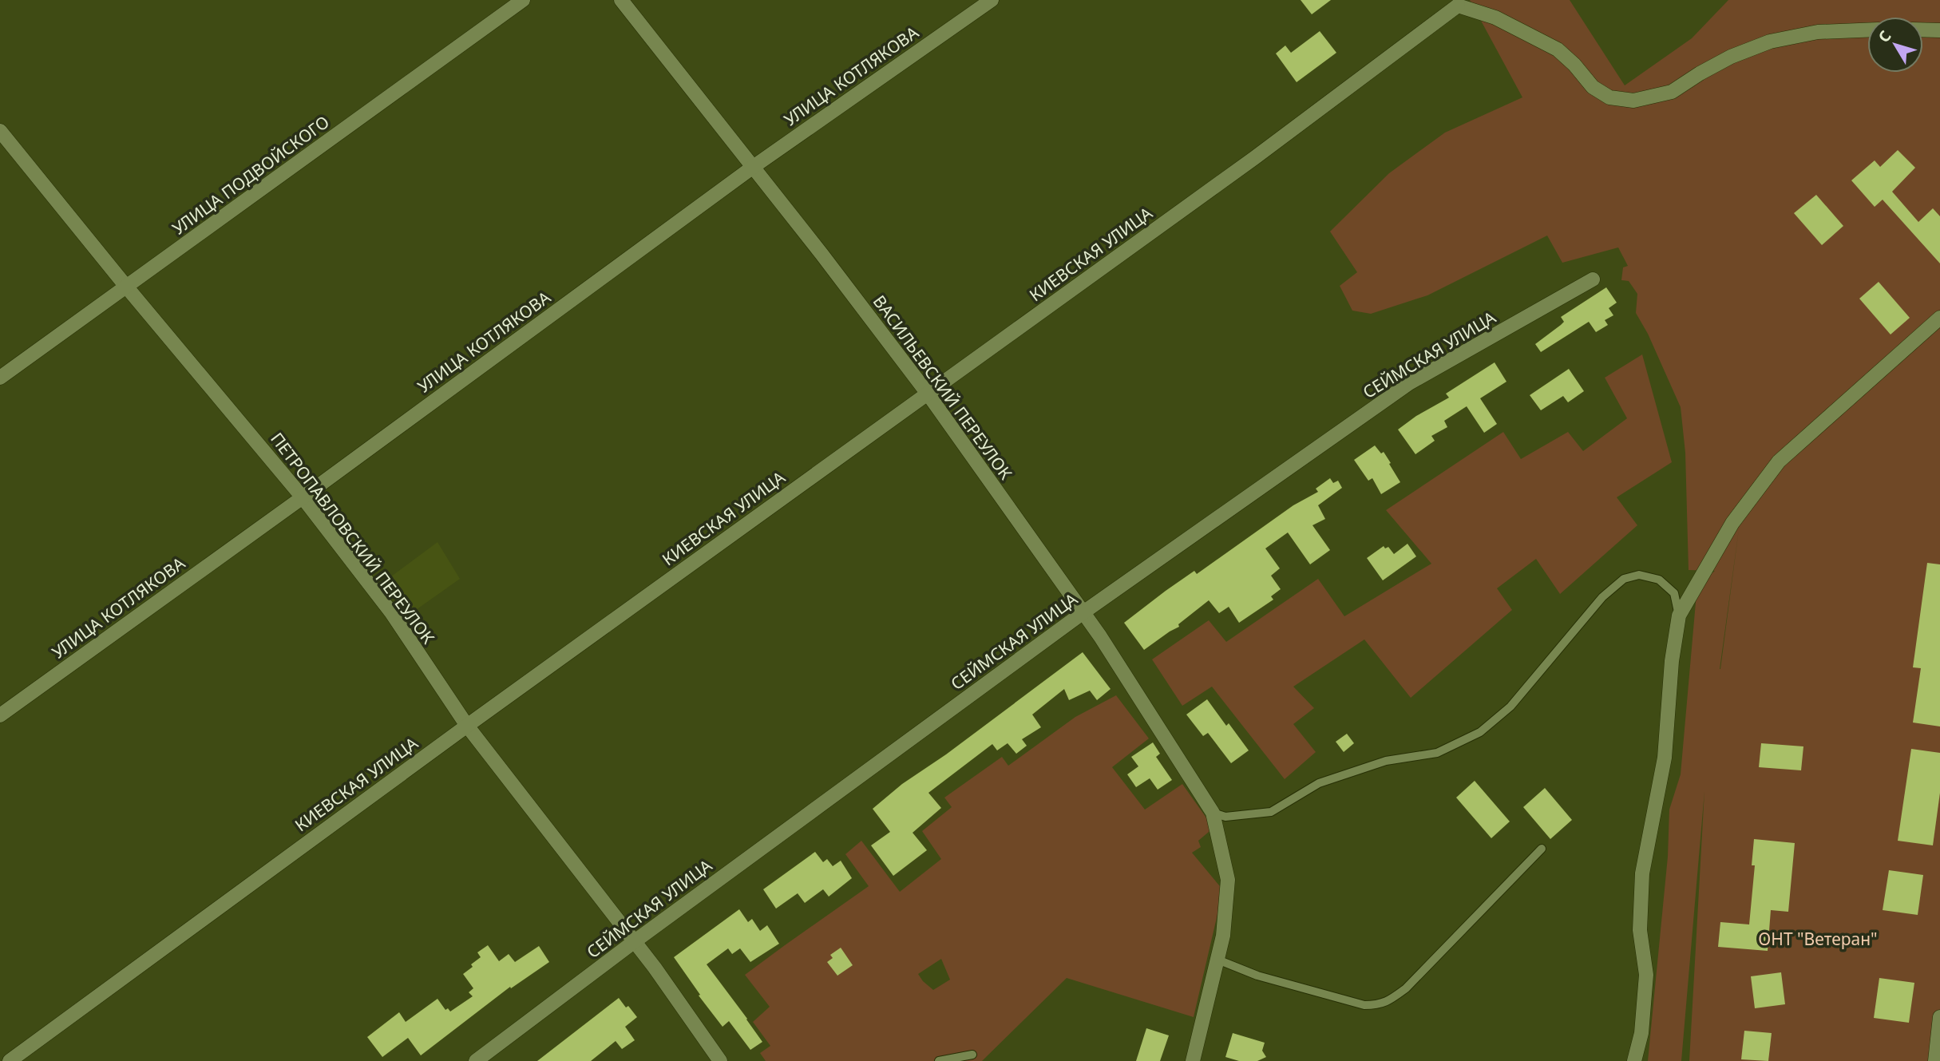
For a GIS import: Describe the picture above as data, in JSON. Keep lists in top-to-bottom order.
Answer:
{
  "streets": {
    "street": [
      "УЛИЦА КОТЛЯКОВА",
      "УЛИЦА ПОДВОЙСКОГО",
      "КИЕВСКАЯ УЛИЦА",
      "СЕЙМСКАЯ УЛИЦА",
      "ВАСИЛЬЕВСКИЙ ПЕРЕУЛОК",
      "ПЕТРОПАВЛОВСКИЙ ПЕРЕУЛОК"
    ]
  },
  "crossings": [
    ["УЛИЦА КОТЛЯКОВА", "ВАСИЛЬЕВСКИЙ ПЕРЕУЛОК"],
    ["УЛИЦА КОТЛЯКОВА", "ПЕТРОПАВЛОВСКИЙ ПЕРЕУЛОК"],
    ["УЛИЦА ПОДВОЙСКОГО", "ПЕТРОПАВЛОВСКИЙ ПЕРЕУЛОК"],
    ["КИЕВСКАЯ УЛИЦА", "ВАСИЛЬЕВСКИЙ ПЕРЕУЛОК"],
    ["КИЕВСКАЯ УЛИЦА", "ПЕТРОПАВЛОВСКИЙ ПЕРЕУЛОК"],
    ["СЕЙМСКАЯ УЛИЦА", "ВАСИЛЬЕВСКИЙ ПЕРЕУЛОК"],
    ["СЕЙМСКАЯ УЛИЦА", "ПЕТРОПАВЛОВСКИЙ ПЕРЕУЛОК"]
  ],
  "parks": ["ОНТ \"Ветеран\""],
  "north": "top left"
}
